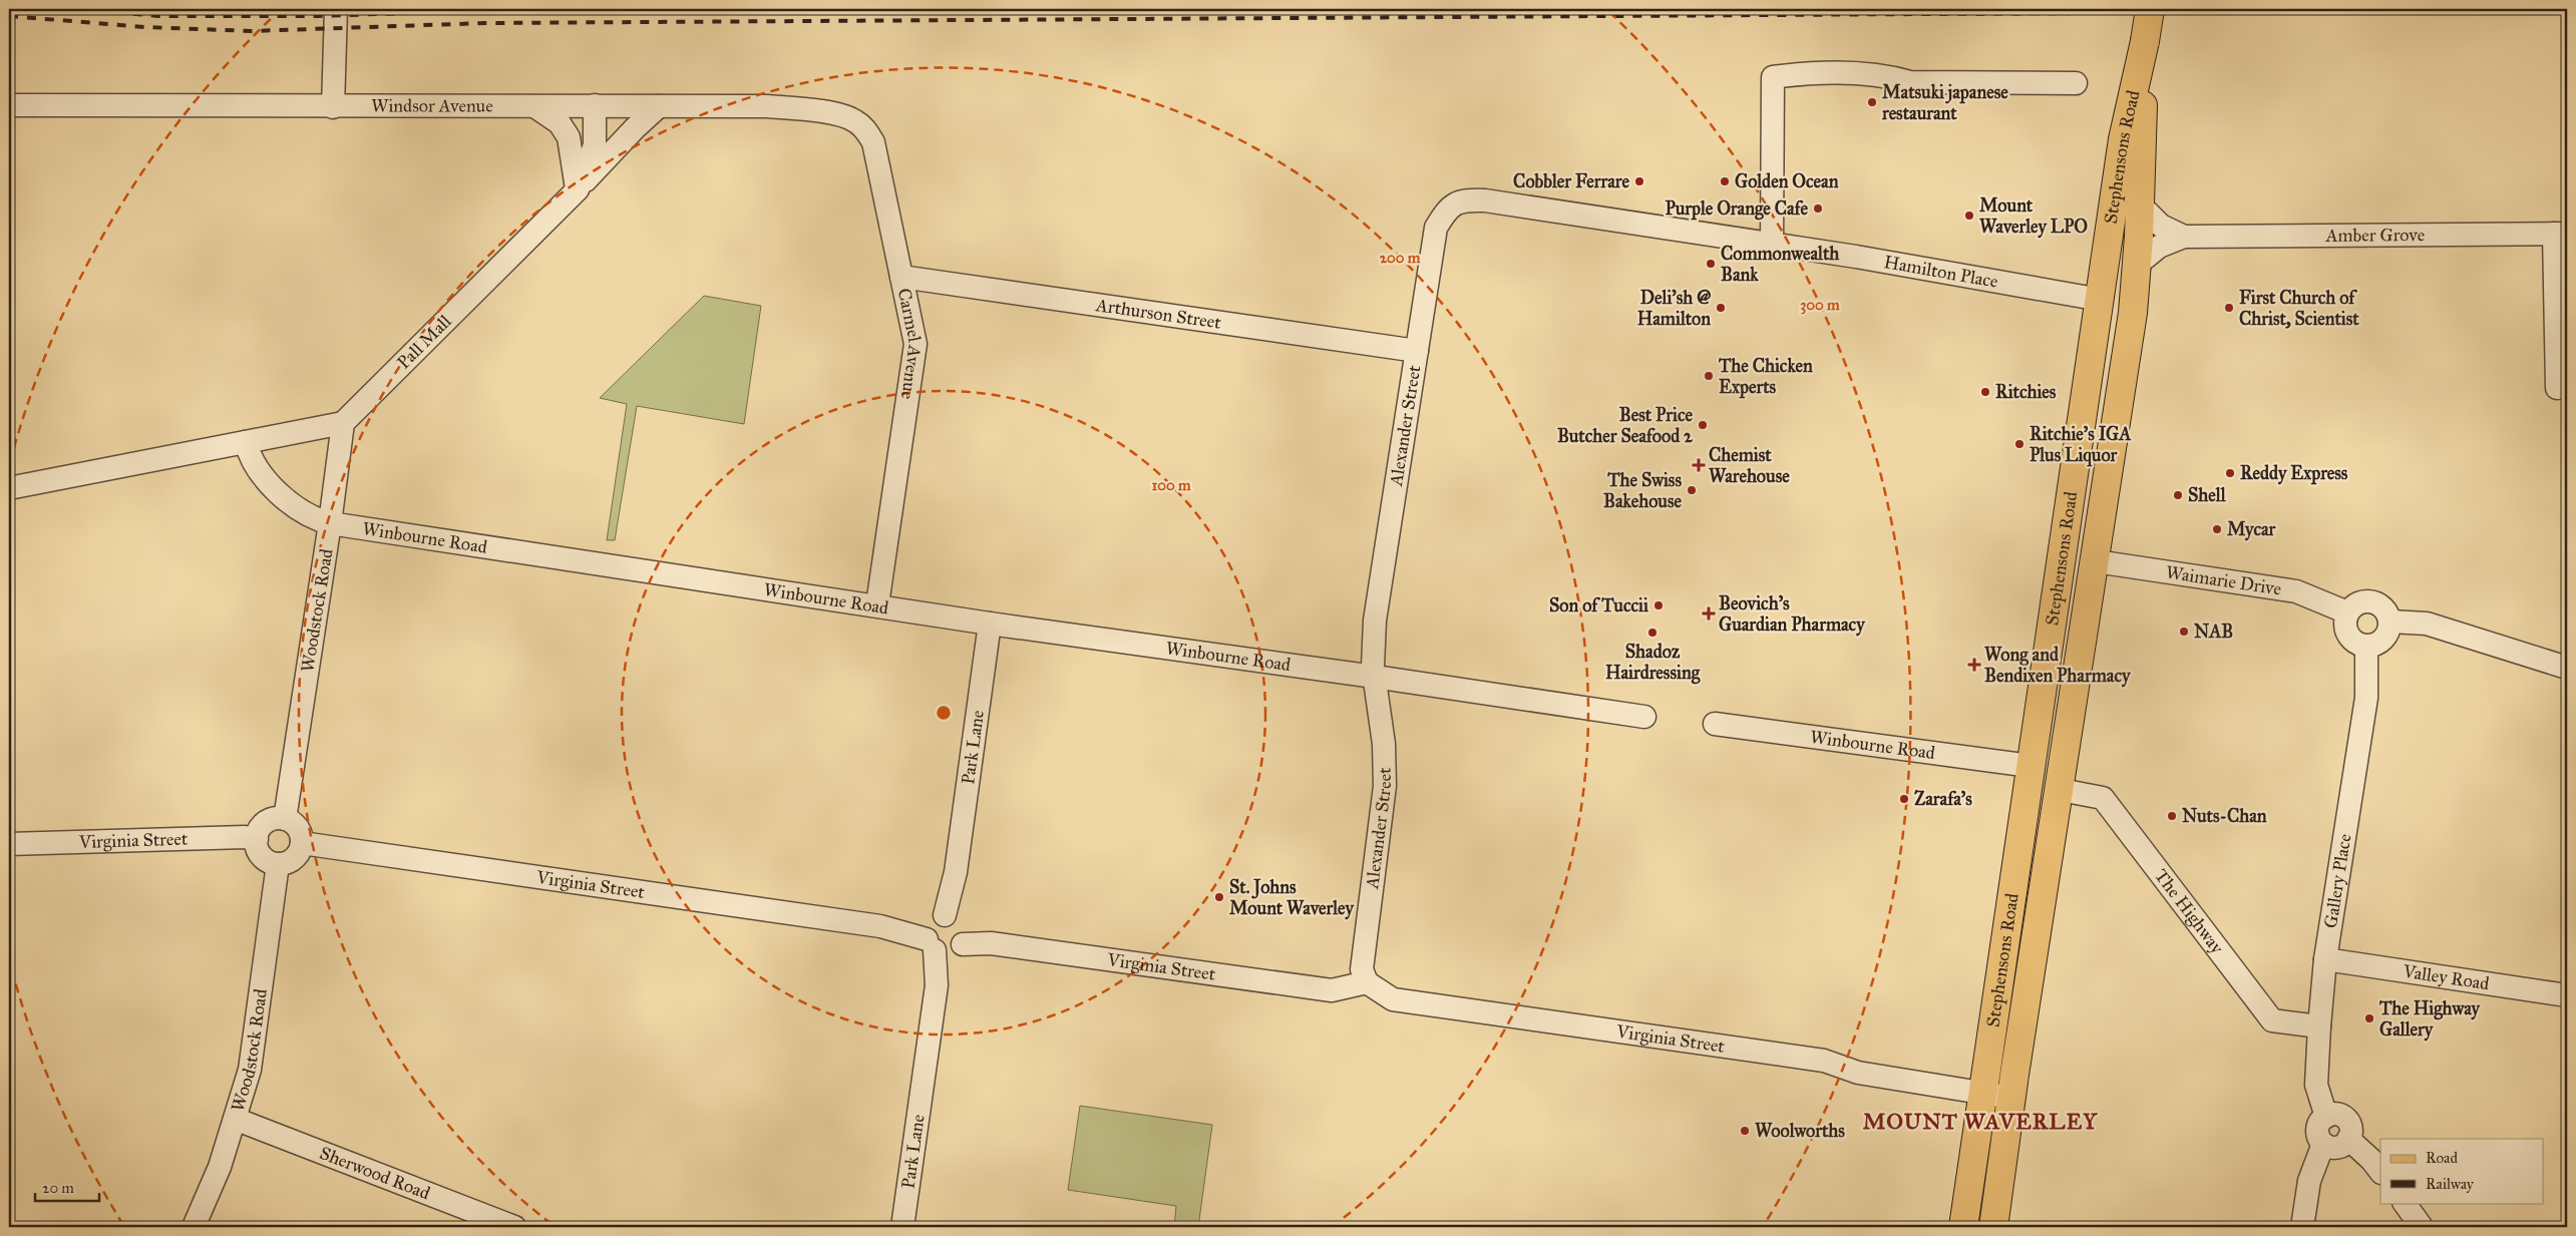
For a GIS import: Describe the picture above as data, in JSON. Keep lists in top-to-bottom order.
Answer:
{
  "streets": {
    "main road": ["Stephensons Road"],
    "street": [
      "Windsor Avenue",
      "Amber Grove",
      "Hamilton Place",
      "Arthurson Street",
      "Pall Mall",
      "Carmel Avenue",
      "Alexander Street",
      "Winbourne Road",
      "Waimarie Drive",
      "Woodstock Road",
      "Park Lane",
      "Virginia Street",
      "Gallery Place",
      "The Highway",
      "Valley Road",
      "Sherwood Road"
    ]
  },
  "crossings": [
    ["Windsor Avenue", "Pall Mall"],
    ["Windsor Avenue", "Carmel Avenue"],
    ["Stephensons Road", "Amber Grove"],
    ["Stephensons Road", "Hamilton Place"],
    ["Stephensons Road", "Winbourne Road"],
    ["Stephensons Road", "Waimarie Drive"],
    ["Stephensons Road", "Virginia Street"],
    ["Stephensons Road", "The Highway"],
    ["Hamilton Place", "Alexander Street"],
    ["Arthurson Street", "Carmel Avenue"],
    ["Arthurson Street", "Alexander Street"],
    ["Carmel Avenue", "Winbourne Road"],
    ["Alexander Street", "Winbourne Road"],
    ["Alexander Street", "Virginia Street"],
    ["Winbourne Road", "Woodstock Road"],
    ["Winbourne Road", "Park Lane"],
    ["Waimarie Drive", "Gallery Place"],
    ["Woodstock Road", "Virginia Street"],
    ["Woodstock Road", "Sherwood Road"],
    ["Park Lane", "Virginia Street"],
    ["Gallery Place", "The Highway"],
    ["Gallery Place", "Valley Road"]
  ],
  "districts": ["MOUNT WAVERLEY"],
  "places": {
    "other": [
      "Matsuki japanese restaurant",
      "Cobbler Ferrare",
      "Golden Ocean",
      "Purple Orange Cafe",
      "Mount Waverley LPO",
      "Commonwealth Bank",
      "Deli'sh @ Hamilton",
      "First Church of Christ, Scientist",
      "The Chicken Experts",
      "Ritchies",
      "Best Price Butcher Seafood 2",
      "Ritchie's IGA Plus Liquor",
      "Reddy Express",
      "The Swiss Bakehouse",
      "Shell",
      "Mycar",
      "Son of Tuccii",
      "NAB",
      "Shadoz Hairdressing",
      "Zarafa's",
      "Nuts-Chan",
      "St. Johns Mount Waverley",
      "The Highway Gallery",
      "Woolworths"
    ],
    "health": ["Chemist Warehouse", "Beovich's Guardian Pharmacy", "Wong and Bendixen Pharmacy"]
  },
  "legend": ["Road", "Railway"],
  "scale_bar": "20 m",
  "rings": ["200 m", "300 m", "100 m"]
}
